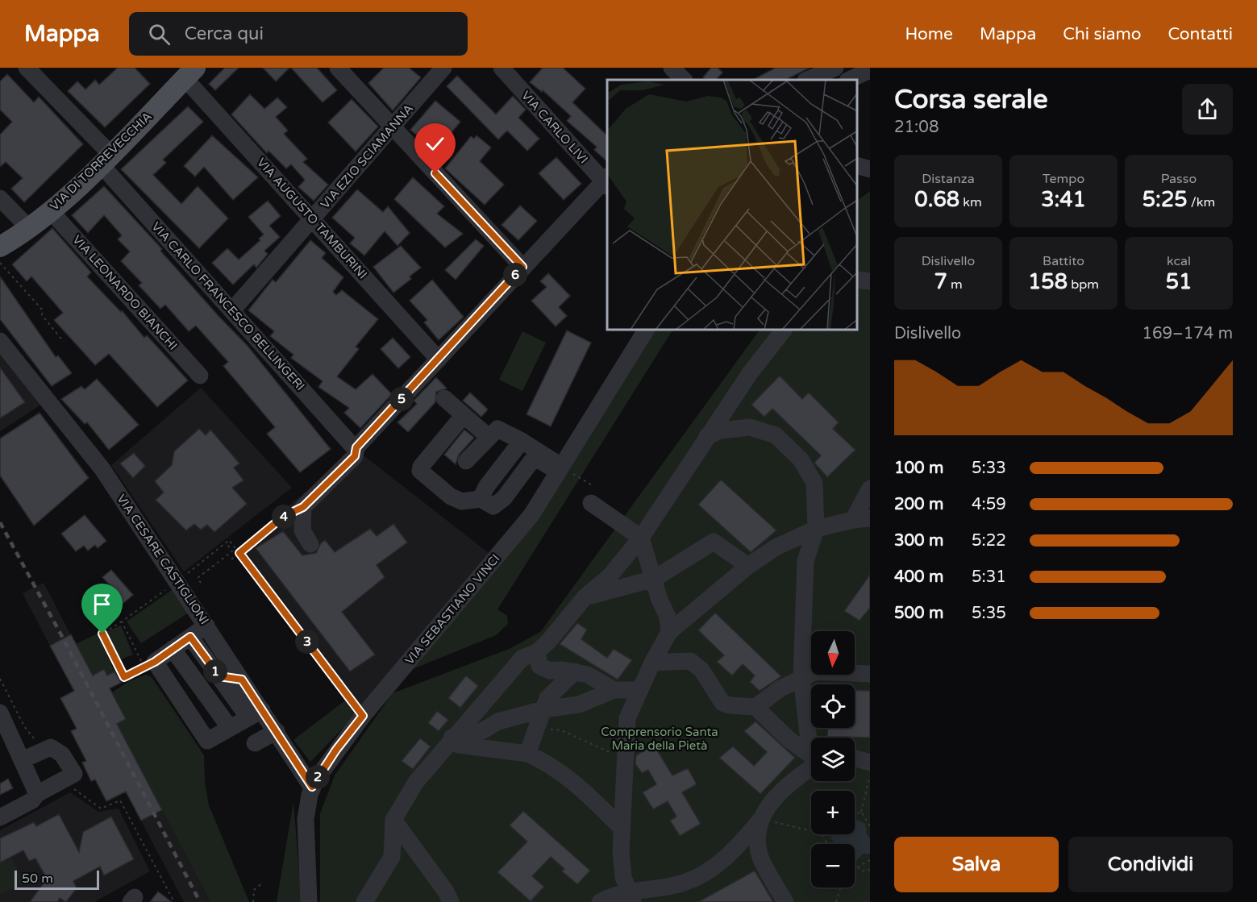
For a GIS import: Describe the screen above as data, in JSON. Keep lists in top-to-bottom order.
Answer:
{
  "streets": {
    "main road": ["VIA DI TORREVECCHIA"],
    "street": [
      "VIA CARLO LIVI",
      "VIA EZIO SCIAMANNA",
      "VIA AUGUSTO TAMBURINI",
      "VIA LEONARDO BIANCHI",
      "VIA CARLO FRANCESCO BELLINGERI",
      "VIA CESARE CASTIGLIONI",
      "VIA SEBASTIANO VINCI"
    ]
  },
  "crossings": [
    ["VIA EZIO SCIAMANNA", "VIA AUGUSTO TAMBURINI"],
    ["VIA EZIO SCIAMANNA", "VIA CARLO FRANCESCO BELLINGERI"],
    ["VIA DI TORREVECCHIA", "VIA AUGUSTO TAMBURINI"],
    ["VIA DI TORREVECCHIA", "VIA LEONARDO BIANCHI"],
    ["VIA DI TORREVECCHIA", "VIA CARLO FRANCESCO BELLINGERI"],
    ["VIA CESARE CASTIGLIONI", "VIA SEBASTIANO VINCI"]
  ],
  "parks": ["Comprensorio Santa Maria della Pietà"],
  "scale_bar": "50 m",
  "north": "bottom",
  "page": {
    "header": "Mappa",
    "search": "Cerca qui",
    "nav": [
      "Home",
      "Mappa",
      "Chi siamo",
      "Contatti"
    ],
    "heading": ["Corsa serale", "21:08"],
    "stats": [
      ["Distanza", "0.68 km"],
      ["Tempo", "3:41"],
      ["Passo", "5:25 /km"],
      ["Dislivello", "7 m"],
      ["Battito", "158 bpm"],
      ["kcal", "51"]
    ],
    "pins": [
      "6",
      "5",
      "4",
      "3",
      "1",
      "2"
    ],
    "chart": ["Dislivello", "169–174 m"],
    "list": [
      {
        "name": "100 m",
        "note": "5:33"
      },
      {
        "name": "200 m",
        "note": "4:59"
      },
      {
        "name": "300 m",
        "note": "5:22"
      },
      {
        "name": "400 m",
        "note": "5:31"
      },
      {
        "name": "500 m",
        "note": "5:35"
      }
    ],
    "map_buttons": ["+", "−"],
    "buttons": ["Salva", "Condividi"],
    "scale": "50 m"
  }
}
